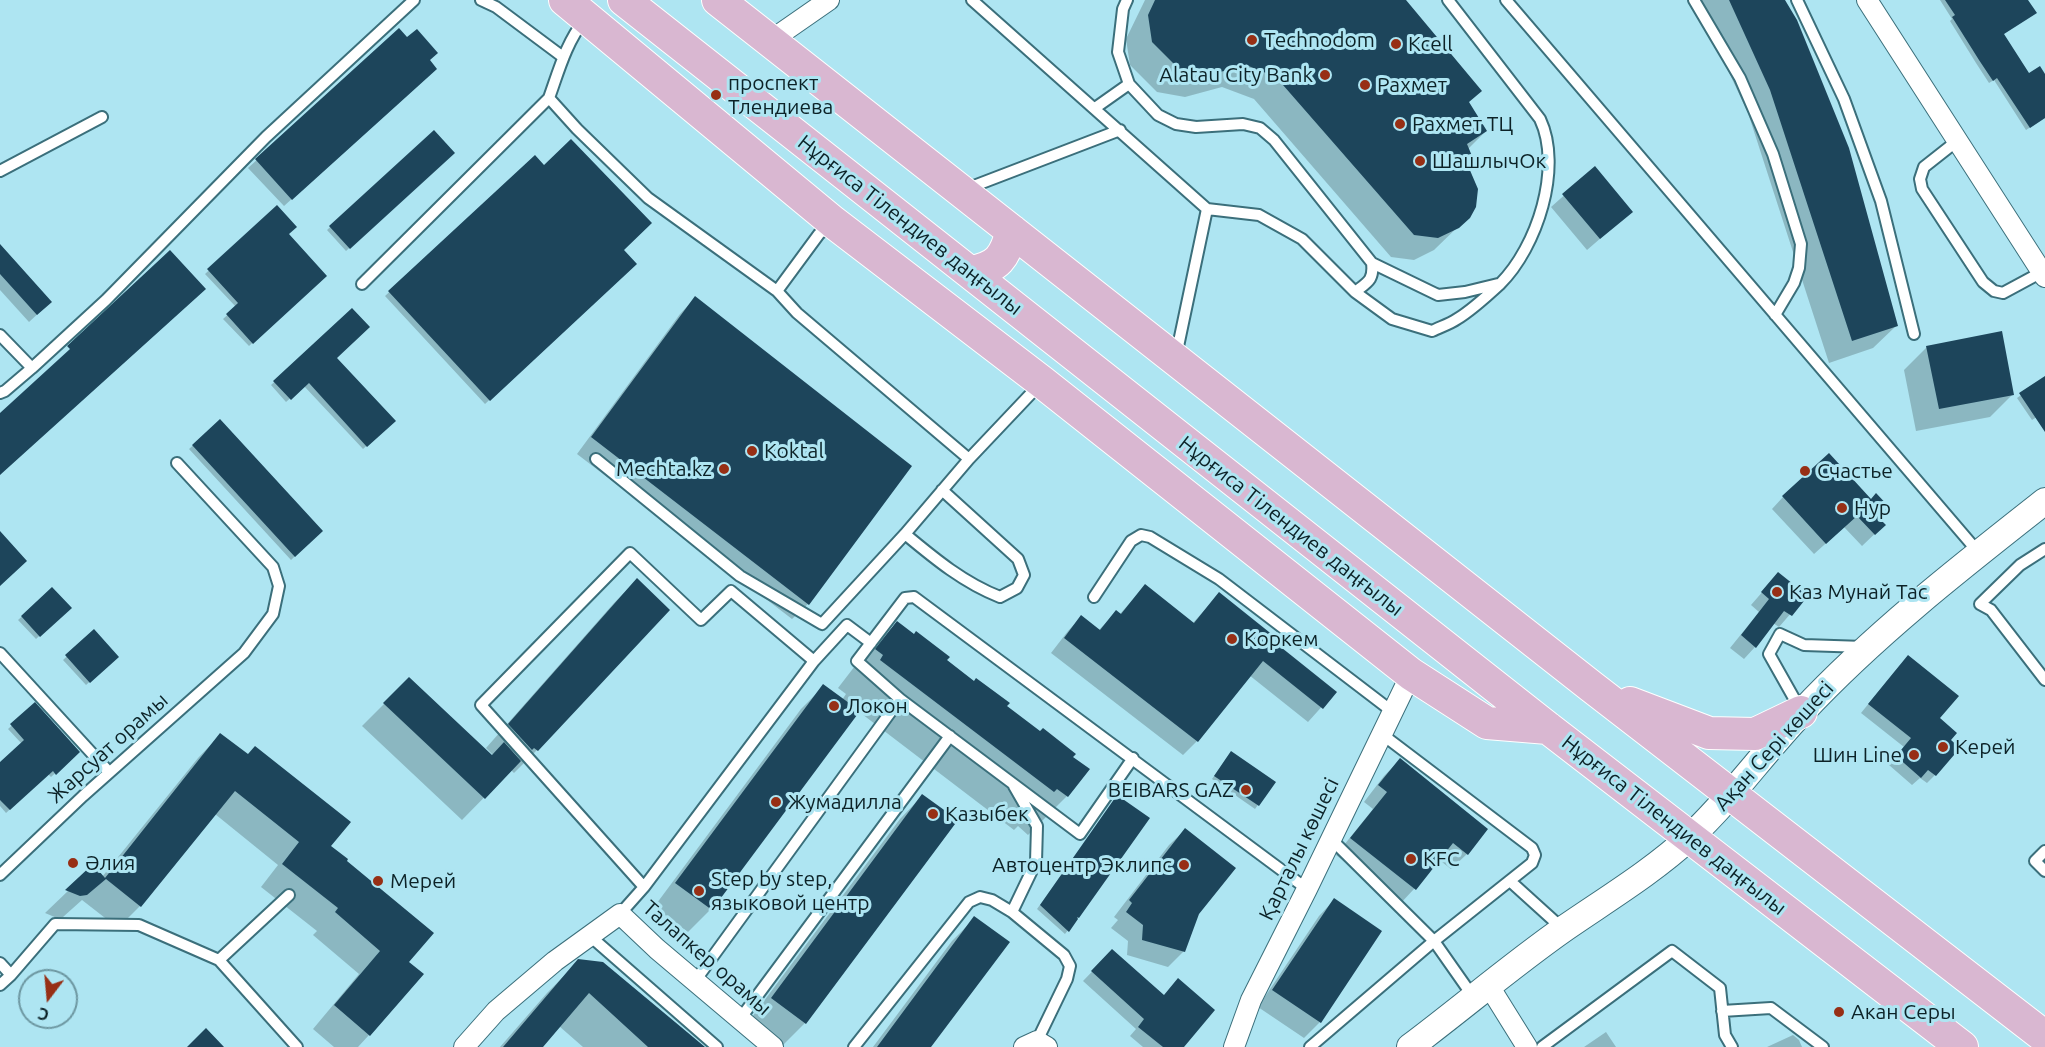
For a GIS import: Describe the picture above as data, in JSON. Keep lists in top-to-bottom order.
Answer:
{
  "streets": {
    "main road": ["Нұрғиса Тілендиев даңғылы"],
    "street": ["Ақан Сері көшесі", "Қарталы көшесі", "Талапкер орамы"],
    "lane": ["Жарсуат орамы"]
  },
  "crossings": [
    ["Нұрғиса Тілендиев даңғылы", "Ақан Сері көшесі"]
  ],
  "places": [
    "Technodom",
    "Kcell",
    "Alatau City Bank",
    "Рахмет",
    "проспект Тлендиева",
    "Рахмет ТЦ",
    "ШашлычОк",
    "Koktal",
    "Mechta.kz",
    "Счастье",
    "Нур",
    "Каз Мунай Тас",
    "Коркем",
    "Локон",
    "Керей",
    "Шин Line",
    "BEIBARS GAZ",
    "Жумадилла",
    "Казыбек",
    "KFC",
    "Әлия",
    "Автоцентр Эклипс",
    "Мерей",
    "Step by step, языковой центр",
    "Акан Серы"
  ],
  "north": "bottom"
}
